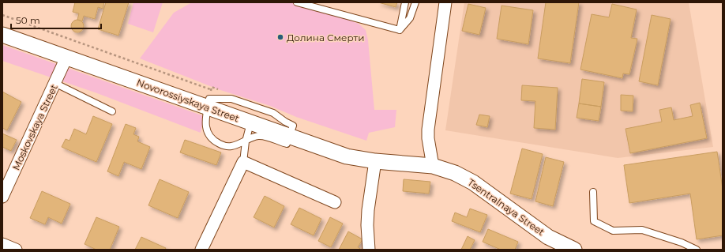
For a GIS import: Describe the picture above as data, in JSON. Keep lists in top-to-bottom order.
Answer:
{
  "streets": {
    "street": ["Novorossiyskaya Street", "Moskovskaya Street", "Tsentralnaya Street"]
  },
  "crossings": [
    ["Novorossiyskaya Street", "Moskovskaya Street"],
    ["Novorossiyskaya Street", "Tsentralnaya Street"]
  ],
  "places": ["Долина Смерти"],
  "scale_bar": "50 m"
}
